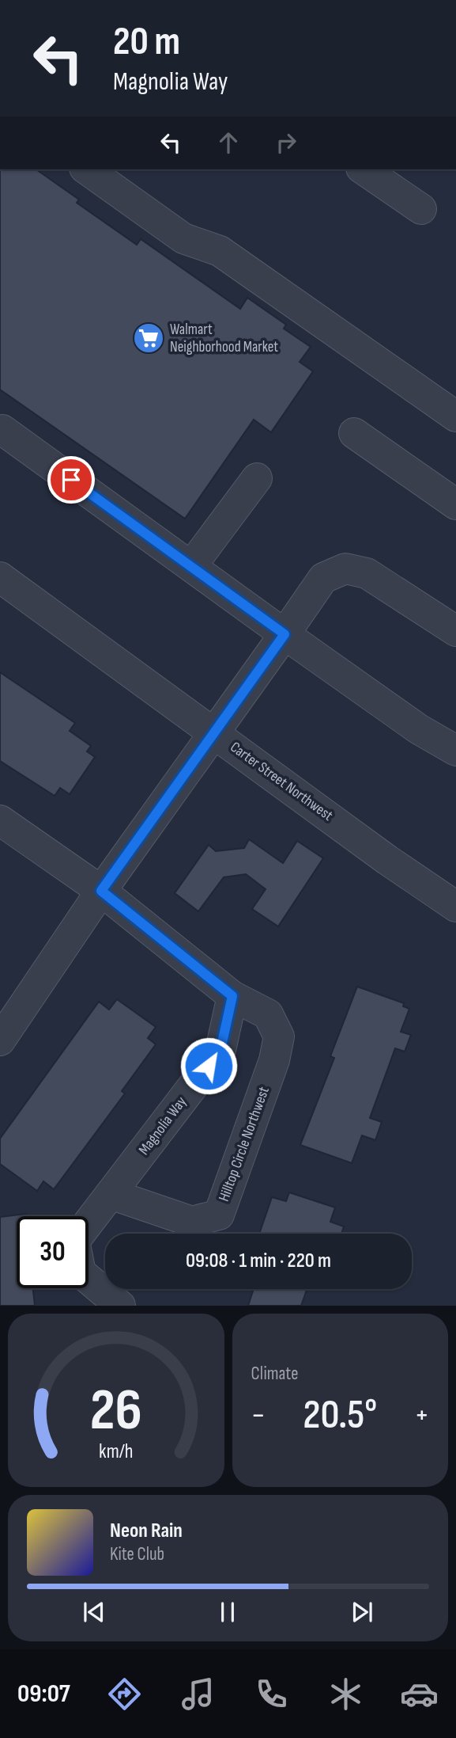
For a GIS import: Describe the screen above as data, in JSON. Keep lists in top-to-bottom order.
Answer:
{
  "streets": {
    "street": ["Carter Street Northwest", "Magnolia Way", "Hilltop Circle Northwest"]
  },
  "crossings": [
    ["Magnolia Way", "Hilltop Circle Northwest"]
  ],
  "places": {
    "supermarket": ["Walmart Neighborhood Market"]
  },
  "page": {
    "turn": ["20 m", "Magnolia Way"],
    "limit": "30",
    "trip": "09:08 · 1 min · 220 m",
    "tile": "Climate",
    "heat": ["−", "20.5°", "+"],
    "song": ["Neon Rain", "Kite Club"],
    "tabs": "09:07",
    "gauge": ["26", "km/h"]
  }
}
